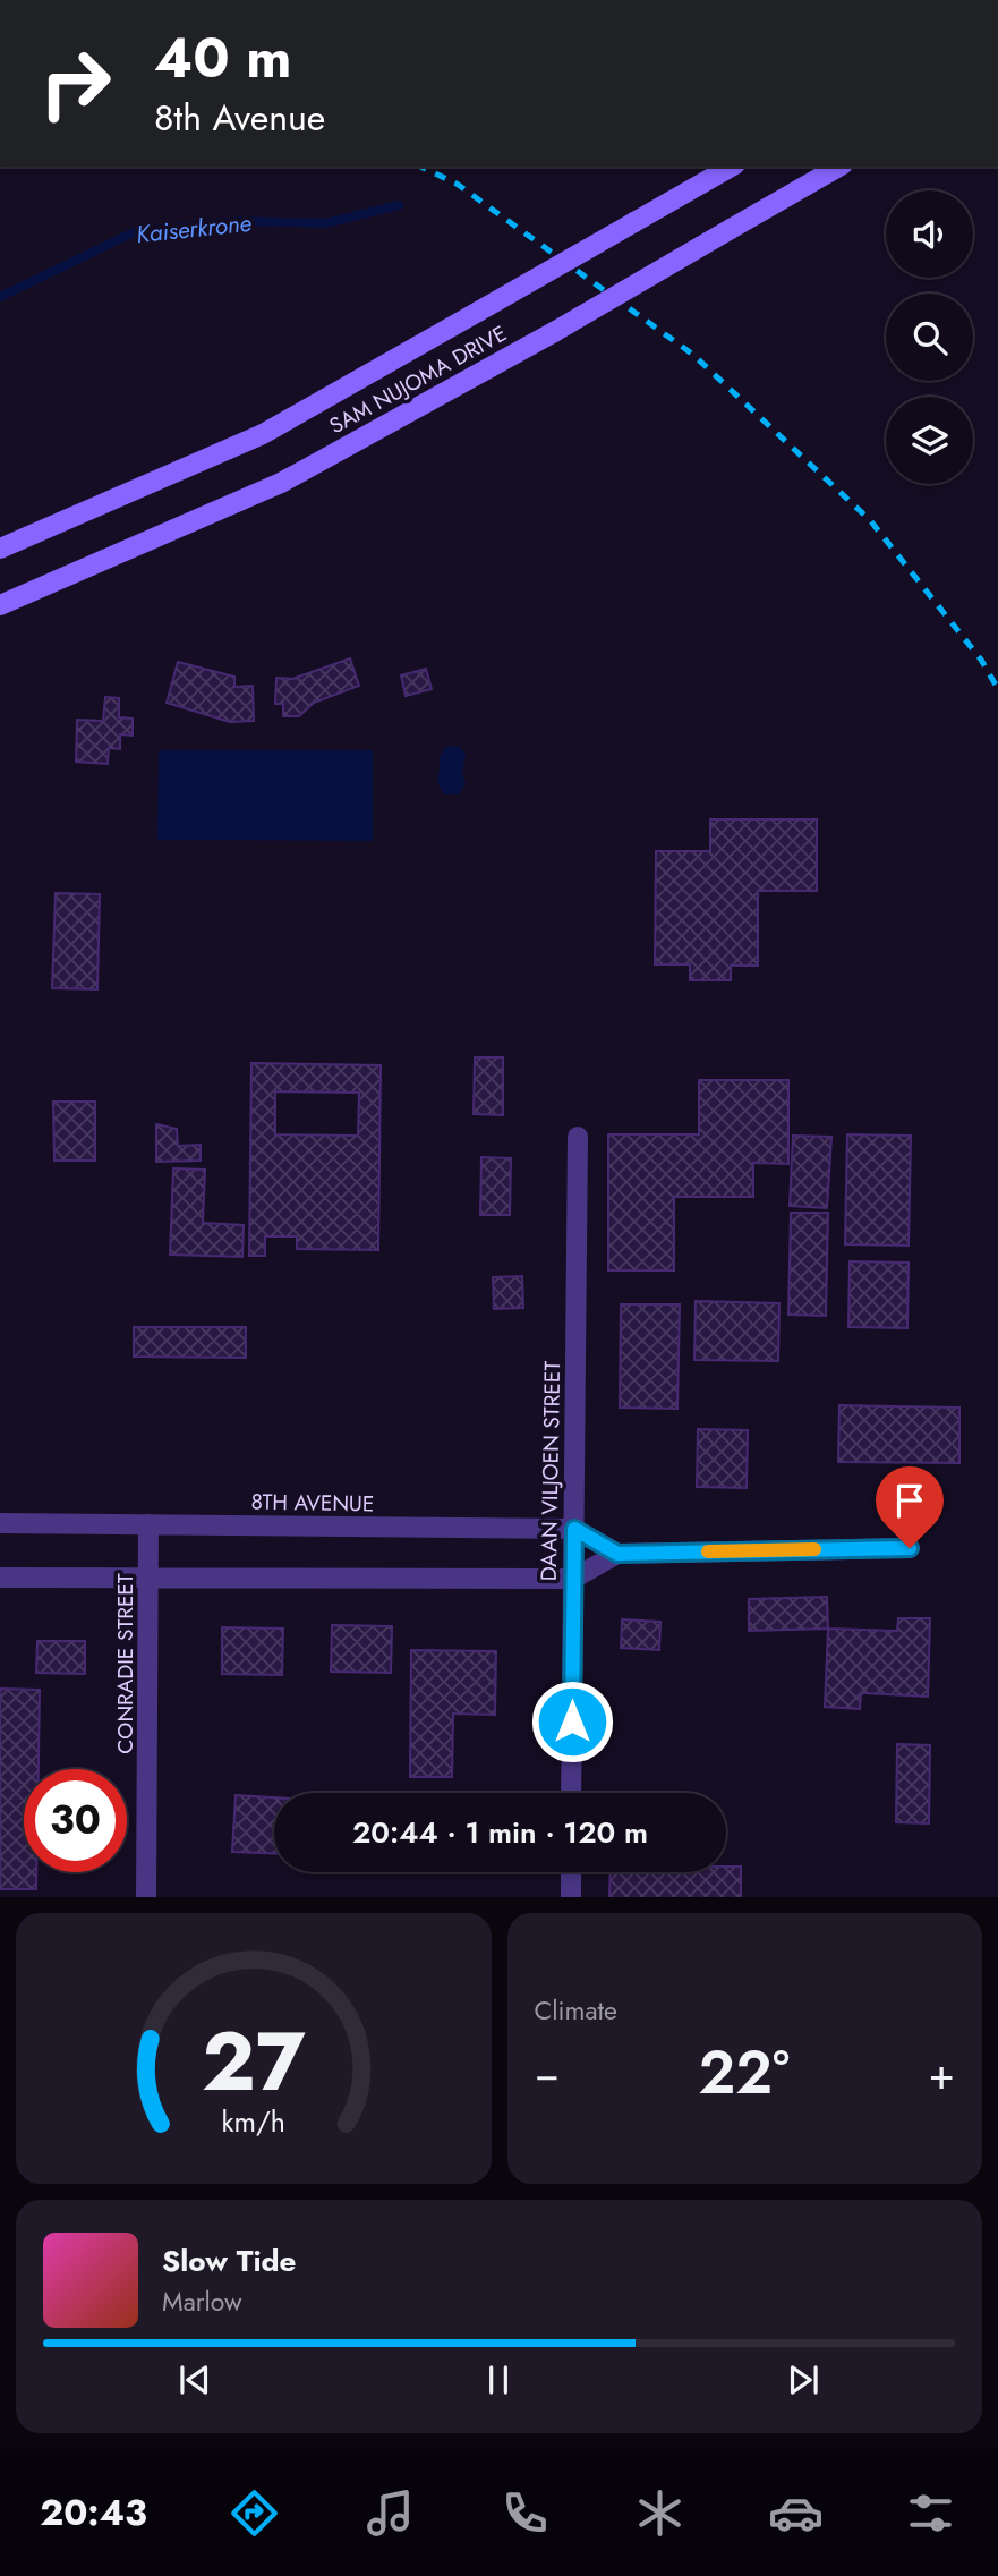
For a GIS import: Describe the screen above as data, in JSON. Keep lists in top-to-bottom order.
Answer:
{
  "streets": {
    "main road": ["SAM NUJOMA DRIVE"],
    "street": ["DAAN VILJOEN STREET", "8TH AVENUE", "CONRADIE STREET"]
  },
  "crossings": [
    ["DAAN VILJOEN STREET", "8TH AVENUE"],
    ["8TH AVENUE", "CONRADIE STREET"]
  ],
  "water": ["Kaiserkrone"],
  "page": {
    "turn": ["40 m", "8th Avenue"],
    "limit": "30",
    "trip": "20:44 · 1 min · 120 m",
    "tile": "Climate",
    "heat": ["−", "22°", "+"],
    "song": ["Slow Tide", "Marlow"],
    "tabs": "20:43",
    "gauge": ["27", "km/h"]
  }
}
